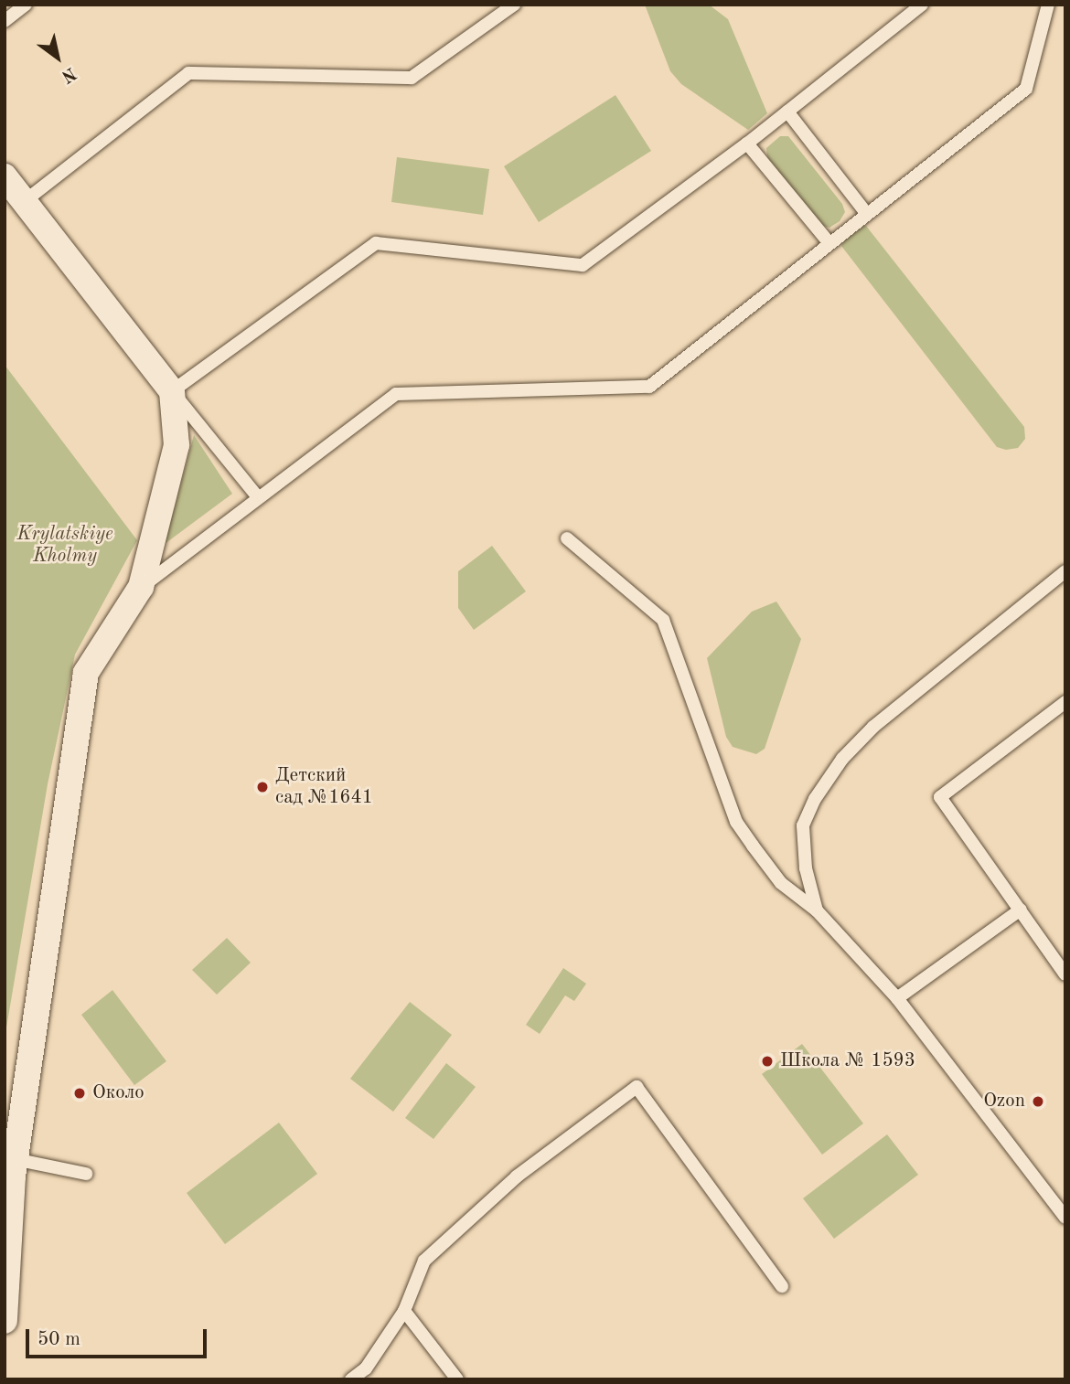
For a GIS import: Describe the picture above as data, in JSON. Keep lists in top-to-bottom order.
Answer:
{
  "parks": ["Krylatskiye Kholmy"],
  "places": [
    "Детский сад №1641",
    "Школа № 1593",
    "Около",
    "Ozon"
  ],
  "scale_bar": "50 m",
  "north": "bottom right"
}
